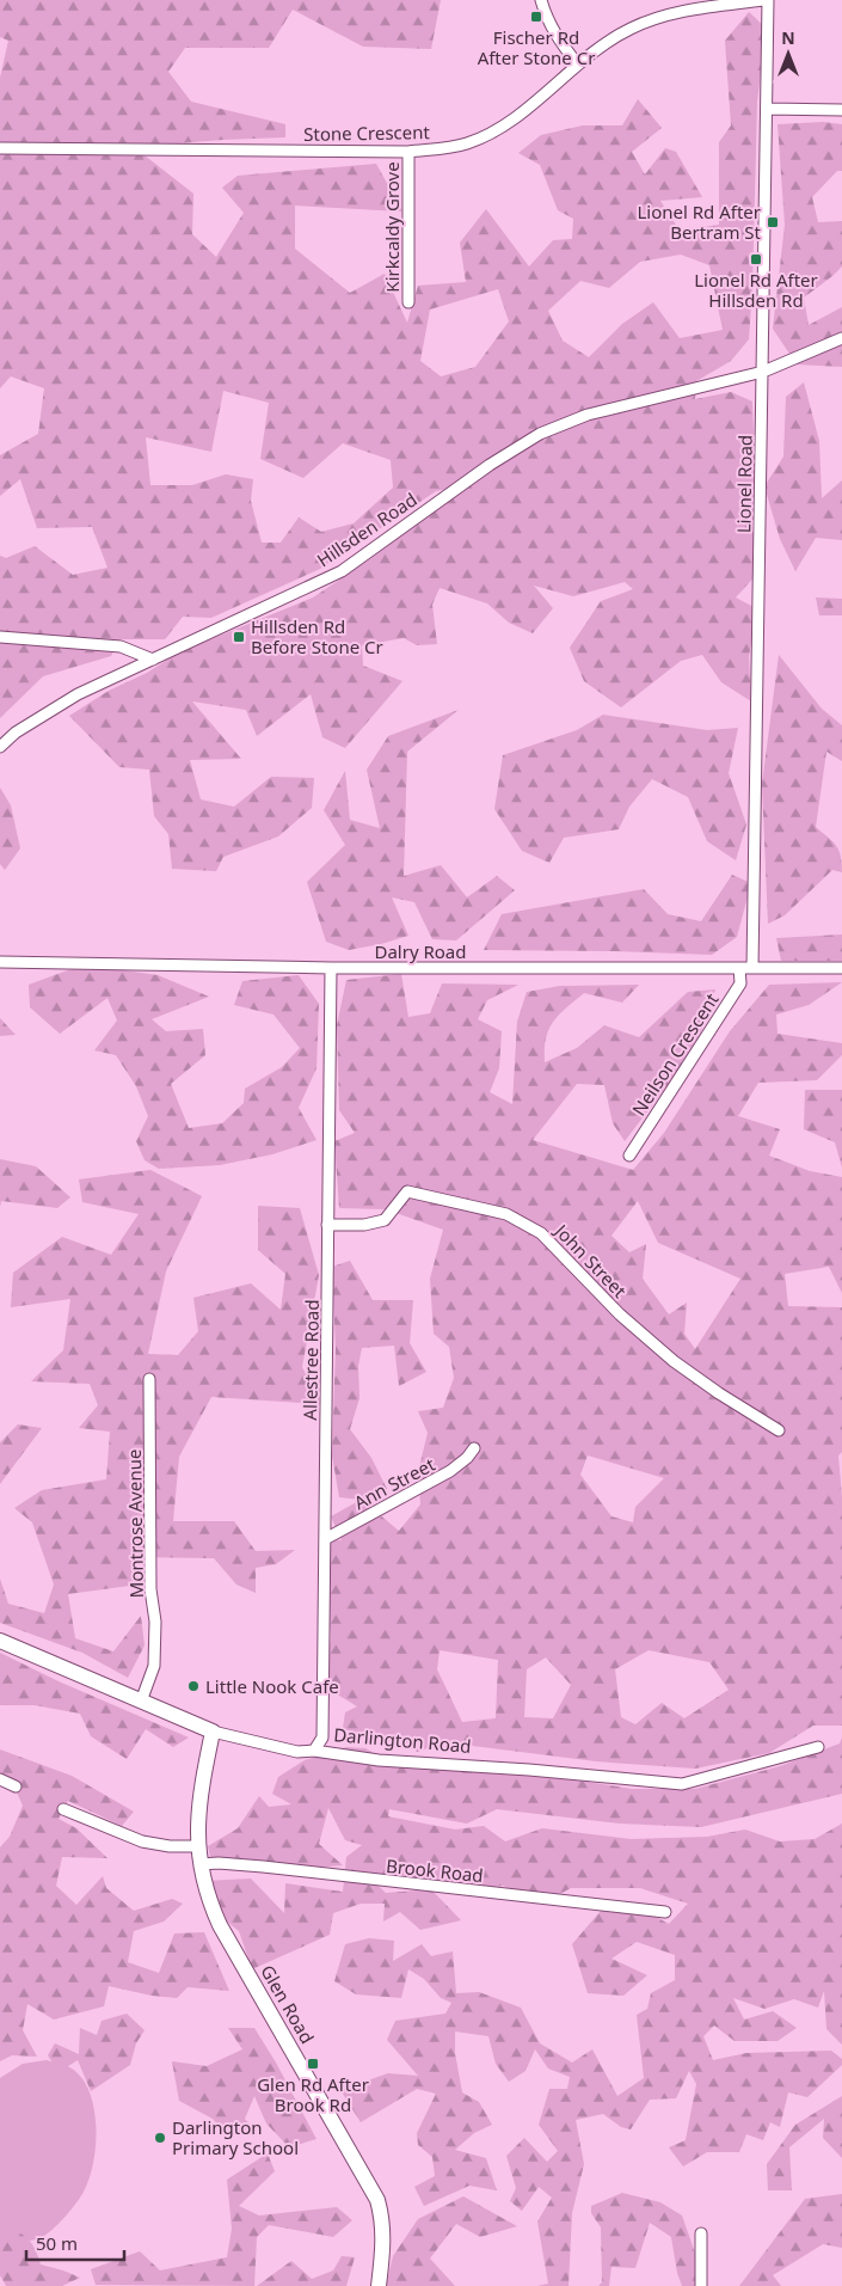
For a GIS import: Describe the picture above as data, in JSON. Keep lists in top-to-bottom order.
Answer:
{
  "streets": {
    "street": [
      "Stone Crescent",
      "Kirkcaldy Grove",
      "Lionel Road",
      "Hillsden Road",
      "Dalry Road",
      "Neilson Crescent",
      "John Street",
      "Allestree Road",
      "Ann Street",
      "Montrose Avenue",
      "Darlington Road",
      "Brook Road",
      "Glen Road"
    ]
  },
  "crossings": [
    ["Stone Crescent", "Kirkcaldy Grove"],
    ["Lionel Road", "Hillsden Road"],
    ["Lionel Road", "Dalry Road"],
    ["Dalry Road", "Neilson Crescent"],
    ["Dalry Road", "Allestree Road"],
    ["John Street", "Allestree Road"],
    ["Allestree Road", "Ann Street"],
    ["Allestree Road", "Darlington Road"],
    ["Montrose Avenue", "Darlington Road"],
    ["Darlington Road", "Glen Road"],
    ["Brook Road", "Glen Road"]
  ],
  "places": {
    "transit": [
      "Fischer Rd After Stone Cr",
      "Lionel Rd After Bertram St",
      "Lionel Rd After Hillsden Rd",
      "Hillsden Rd Before Stone Cr",
      "Glen Rd After Brook Rd"
    ],
    "other": ["Little Nook Cafe", "Darlington Primary School"]
  },
  "scale_bar": "50 m",
  "north": "top"
}
